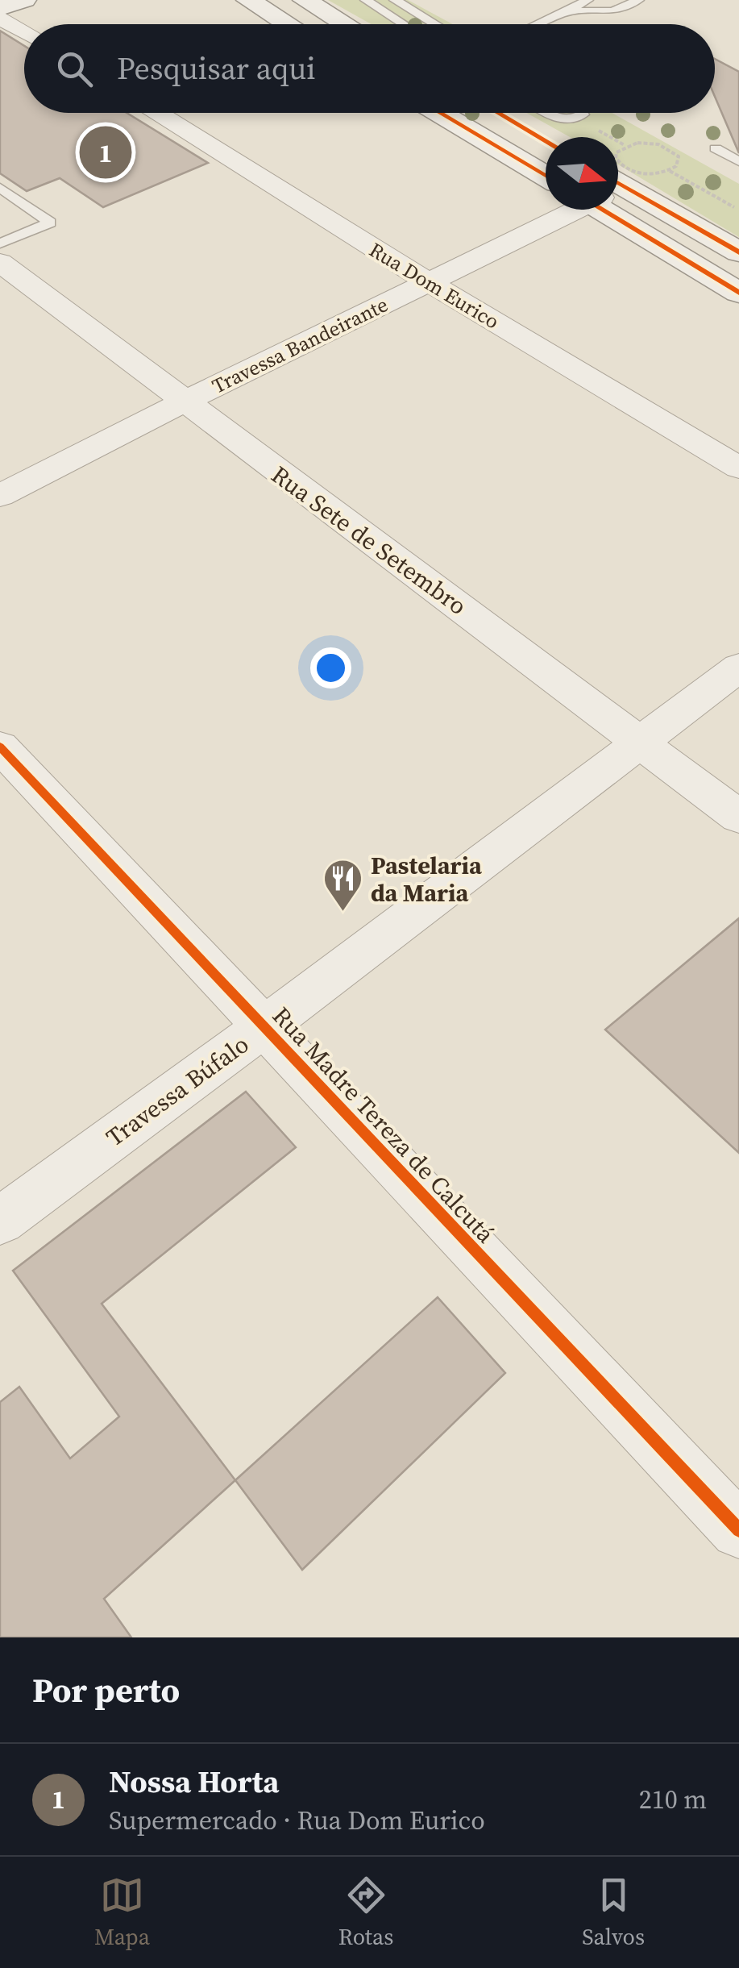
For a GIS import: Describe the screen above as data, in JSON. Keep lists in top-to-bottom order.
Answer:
{
  "streets": {
    "street": [
      "Rua Dom Eurico",
      "Travessa Bandeirante",
      "Rua Sete de Setembro",
      "Travessa Búfalo",
      "Rua Madre Tereza de Calcutá"
    ]
  },
  "crossings": [
    ["Rua Dom Eurico", "Travessa Bandeirante"],
    ["Travessa Bandeirante", "Rua Sete de Setembro"],
    ["Rua Sete de Setembro", "Travessa Búfalo"],
    ["Travessa Búfalo", "Rua Madre Tereza de Calcutá"]
  ],
  "places": {
    "restaurant": ["Pastelaria da Maria"]
  },
  "north": "right",
  "page": {
    "search": "Pesquisar aqui",
    "pins": "1",
    "heading": "Por perto",
    "list": [
      {
        "mark": "1",
        "name": "Nossa Horta",
        "note": "Supermercado · Rua Dom Eurico",
        "value": "210 m"
      }
    ],
    "nav": ["Mapa", "Rotas", "Salvos"]
  }
}
